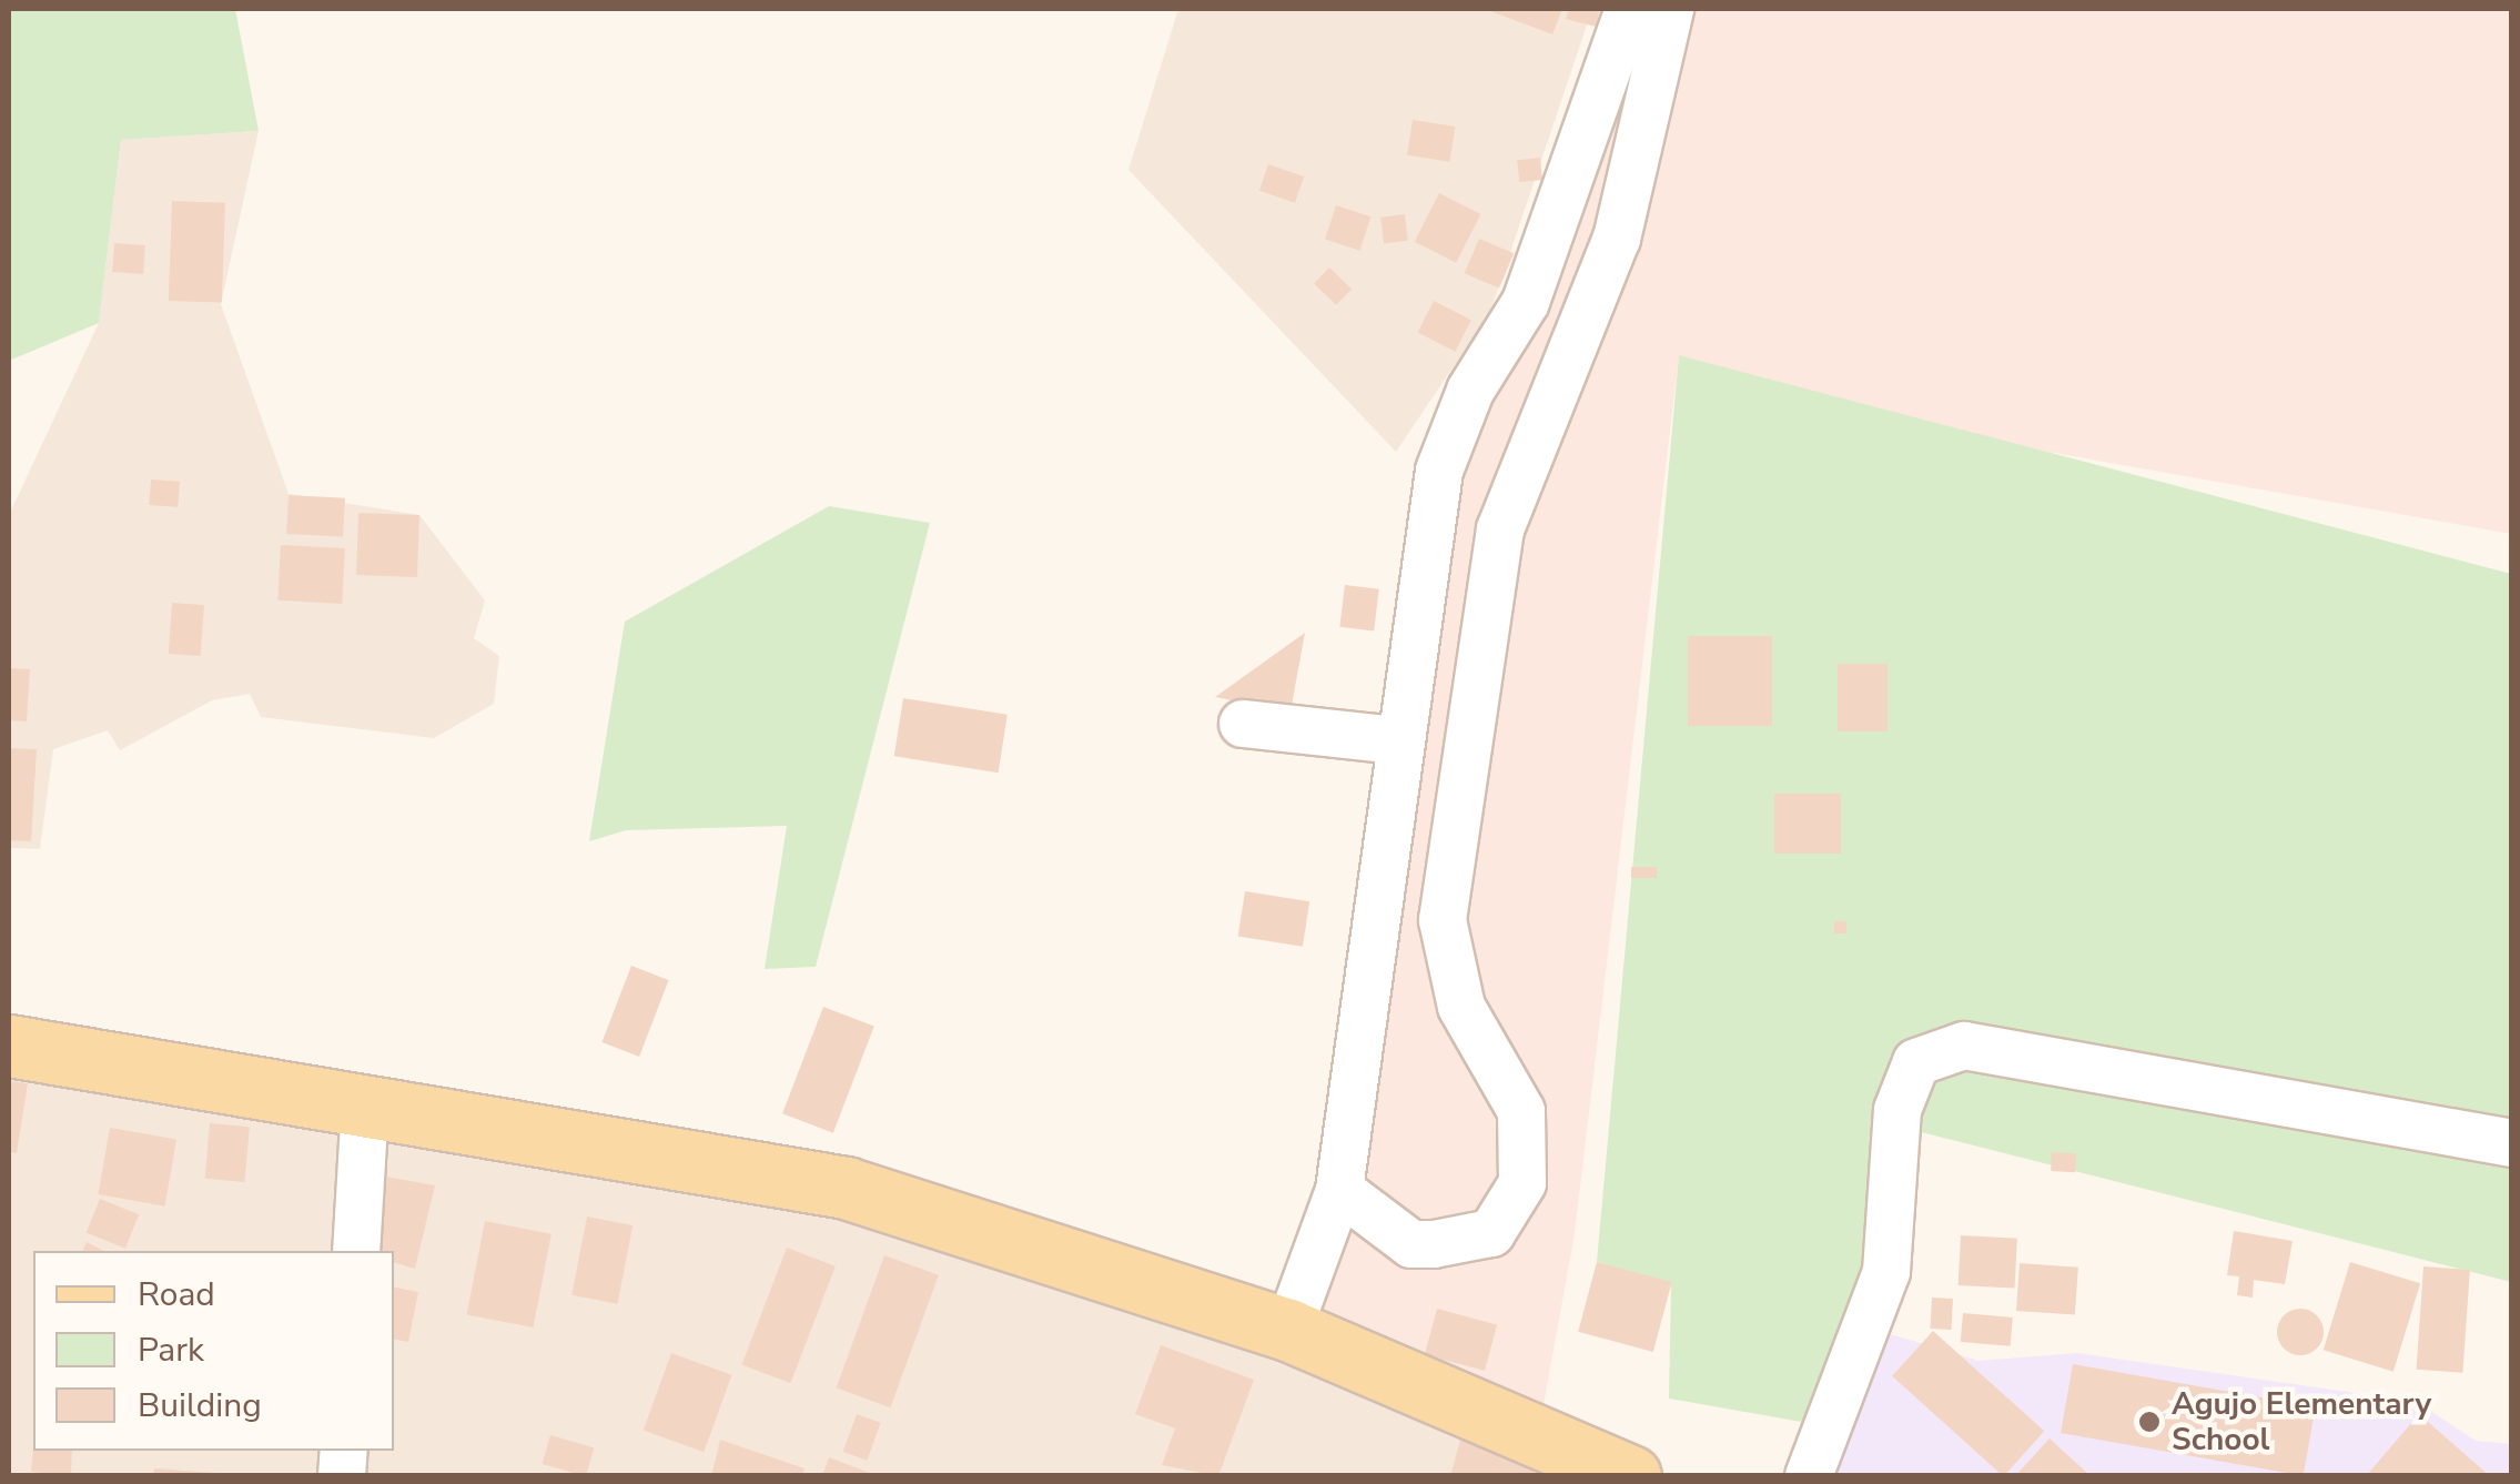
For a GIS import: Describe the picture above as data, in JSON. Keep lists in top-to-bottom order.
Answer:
{
  "places": ["Agujo Elementary School"],
  "legend": ["Road", "Park", "Building"]
}
